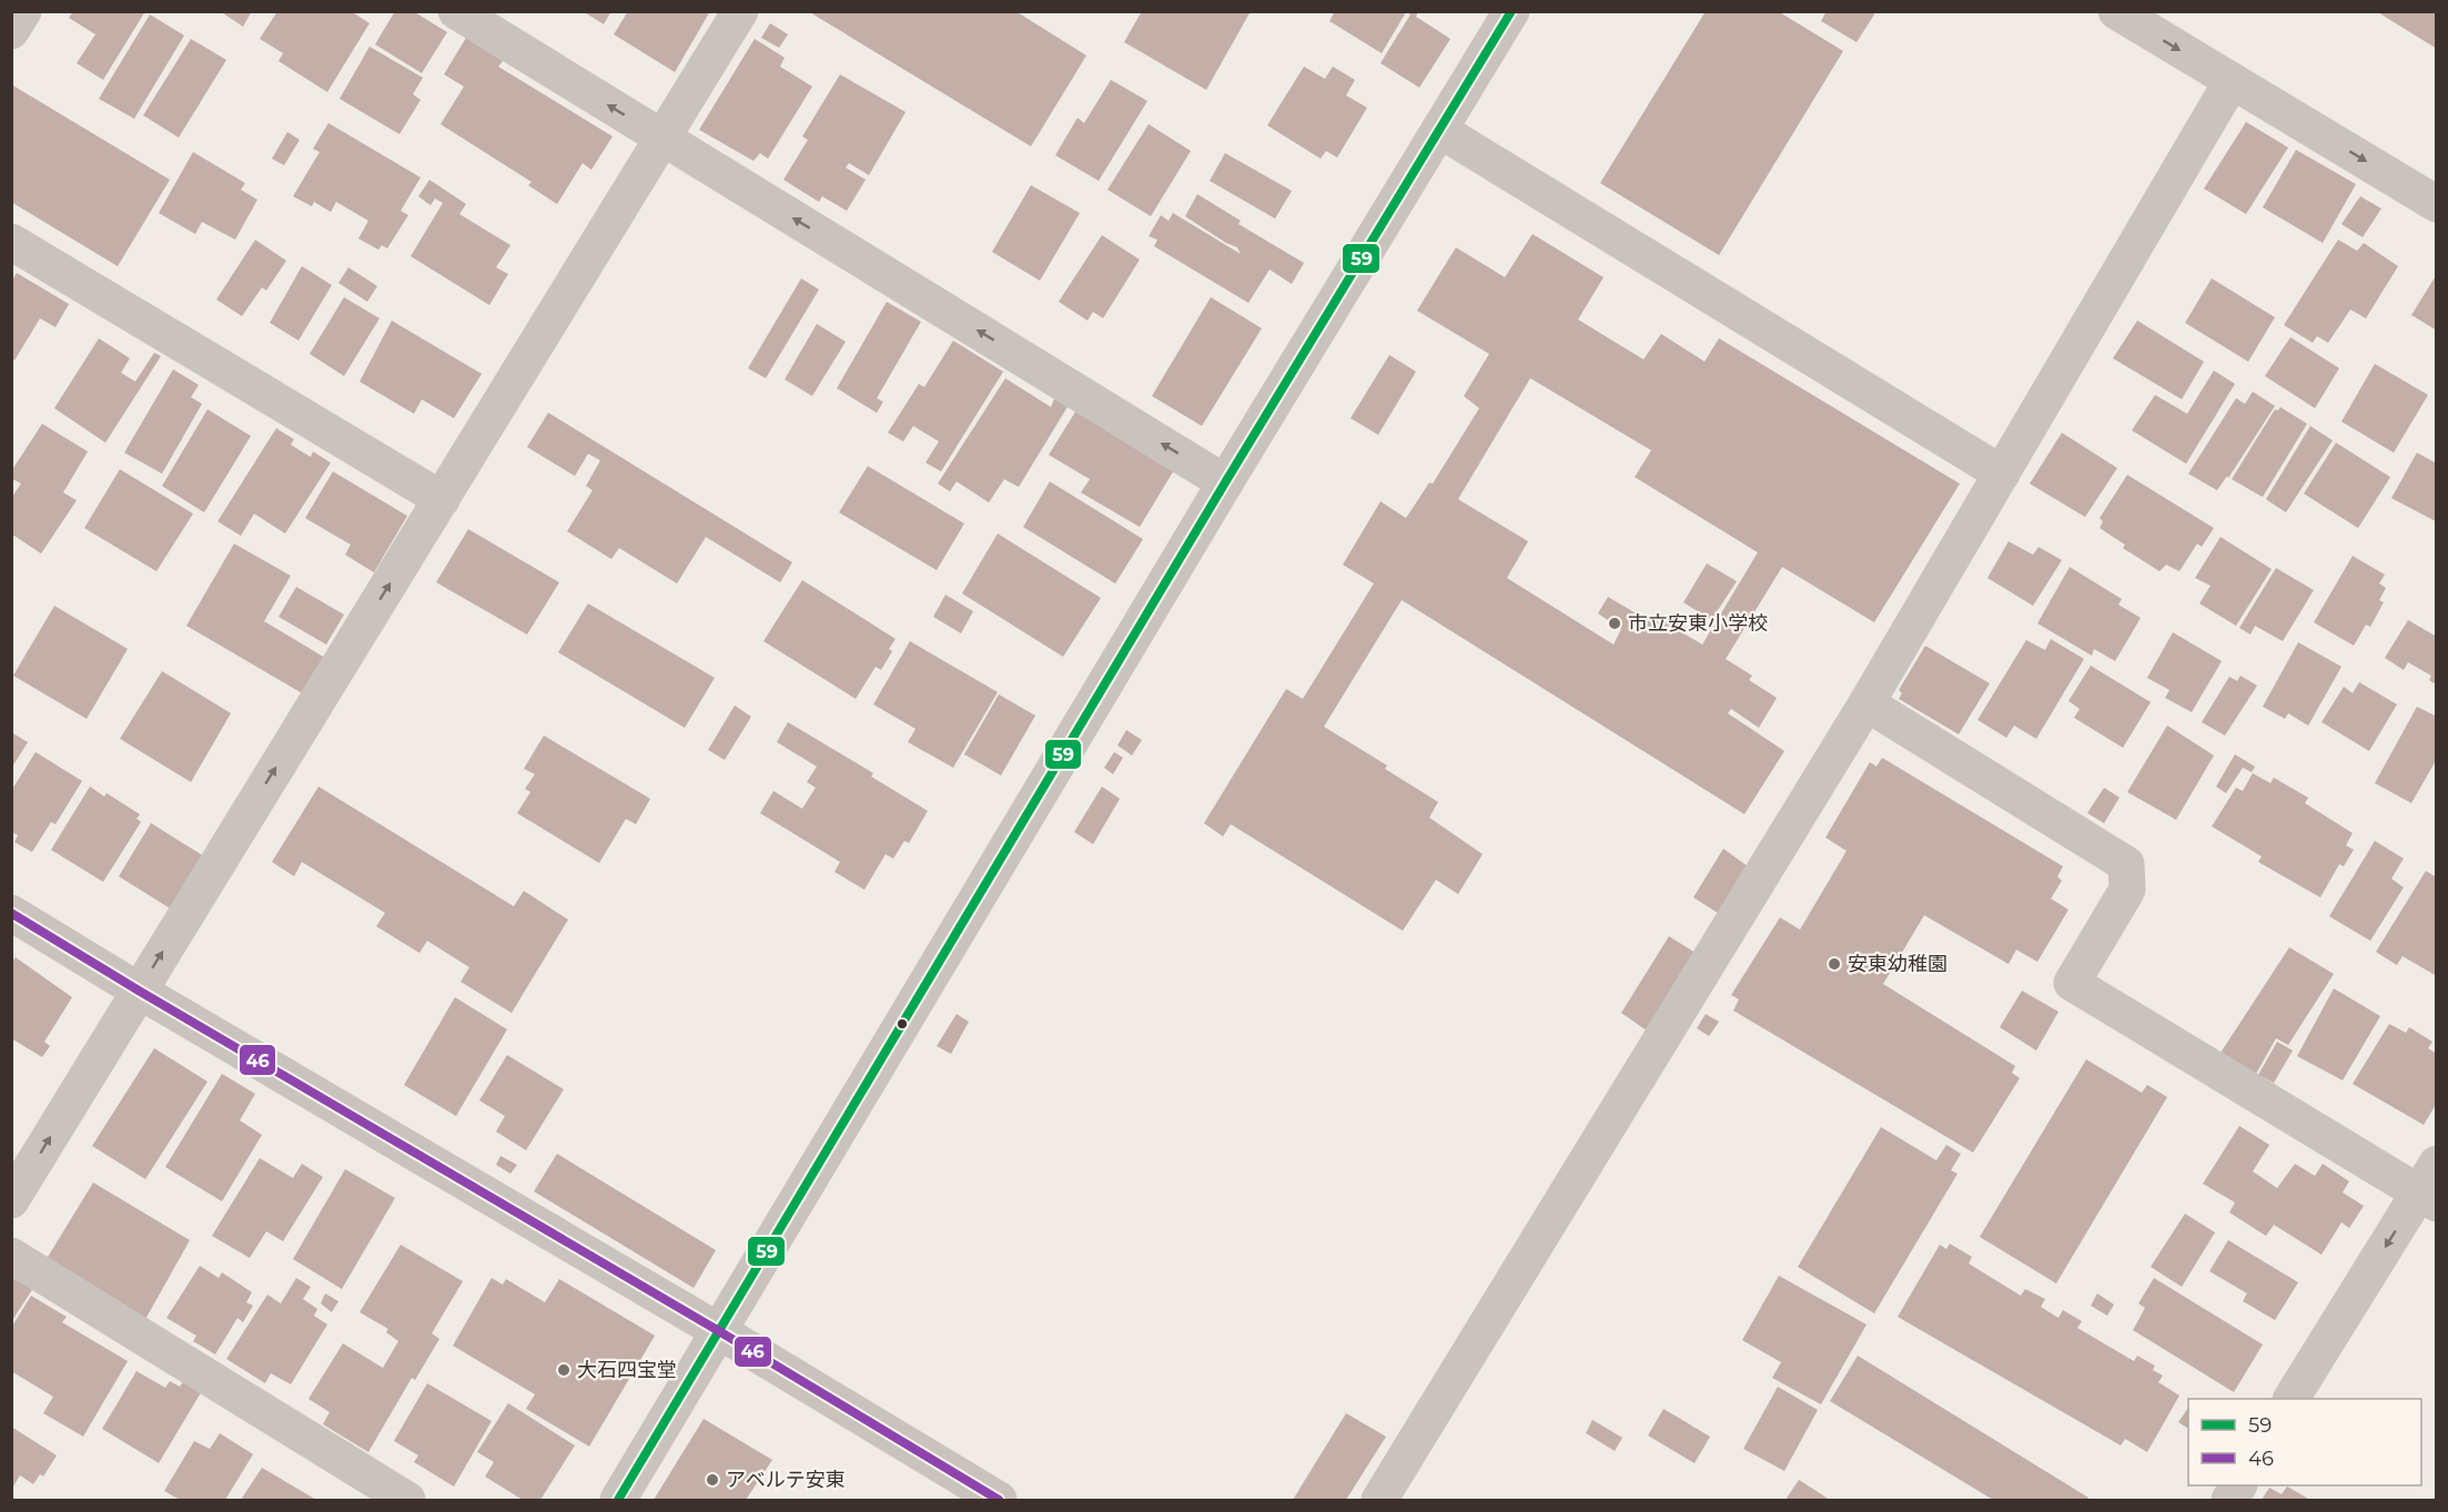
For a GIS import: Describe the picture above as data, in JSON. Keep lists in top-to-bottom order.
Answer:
{
  "places": [
    "市立安東小学校",
    "安東幼稚園",
    "大石四宝堂",
    "アベルテ安東"
  ],
  "lines": ["transit line 59", "transit line 46"],
  "legend": ["59", "46"]
}
